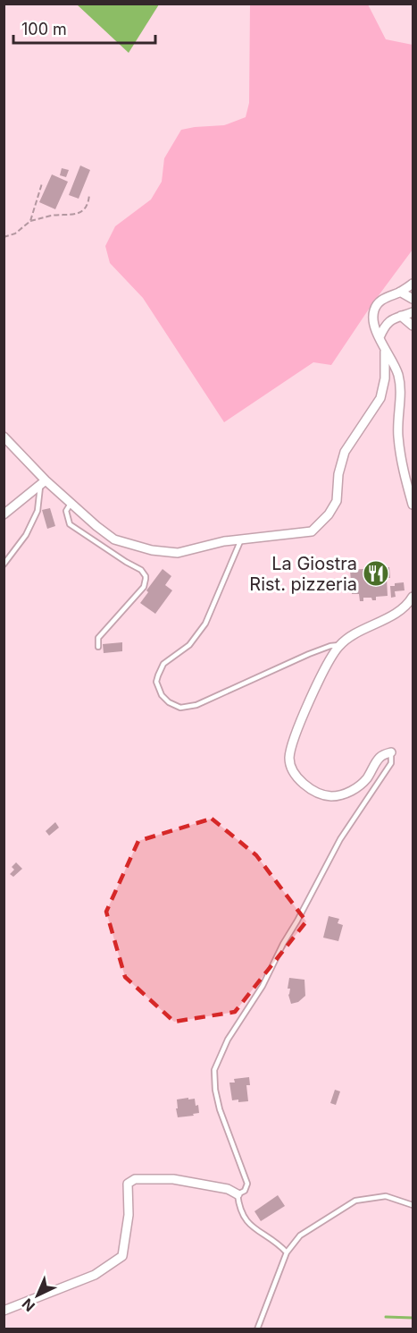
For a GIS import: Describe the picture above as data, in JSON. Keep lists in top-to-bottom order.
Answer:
{
  "places": {
    "restaurant": ["La Giostra Rist. pizzeria"]
  },
  "scale_bar": "100 m",
  "north": "bottom left"
}
